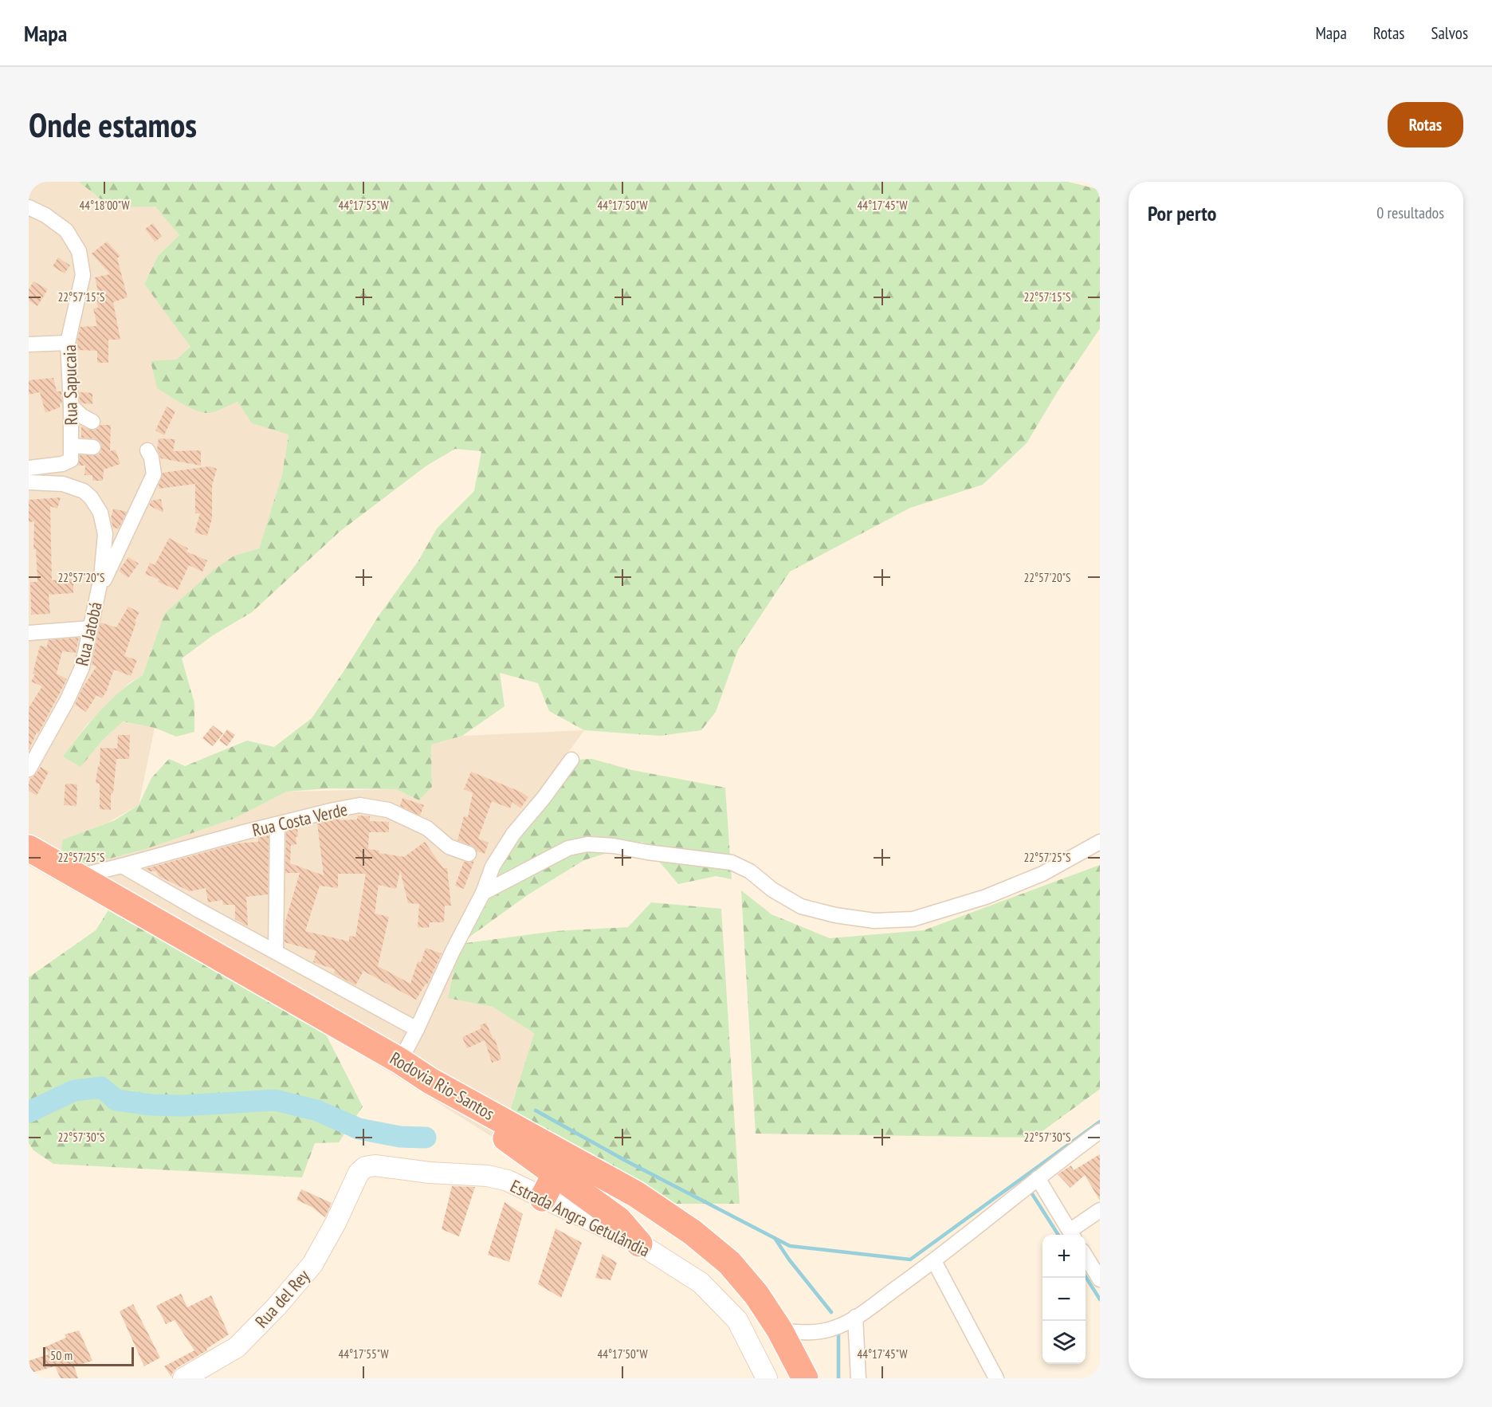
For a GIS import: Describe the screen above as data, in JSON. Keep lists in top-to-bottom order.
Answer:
{
  "streets": {
    "highway": ["Rodovia Rio-Santos"],
    "street": [
      "Rua Sapucaia",
      "Rua Jatobá",
      "Rua Costa Verde",
      "Estrada Angra Getulândia",
      "Rua del Rey"
    ]
  },
  "crossings": [
    ["Rua Costa Verde", "Rodovia Rio-Santos"],
    ["Estrada Angra Getulândia", "Rua del Rey"]
  ],
  "scale_bar": "50 m",
  "page": {
    "header": "Mapa",
    "nav": ["Mapa", "Rotas", "Salvos"],
    "buttons": "Rotas",
    "title": "Onde estamos",
    "heading": ["Por perto", "0 resultados"],
    "map_buttons": ["+", "−"],
    "scale": "50 m"
  },
  "coordinates": [
    "44°18'00\"W",
    "44°17'55\"W",
    "44°17'50\"W",
    "44°17'45\"W",
    "22°57'15\"S",
    "22°57'20\"S",
    "22°57'25\"S",
    "22°57'30\"S"
  ]
}
